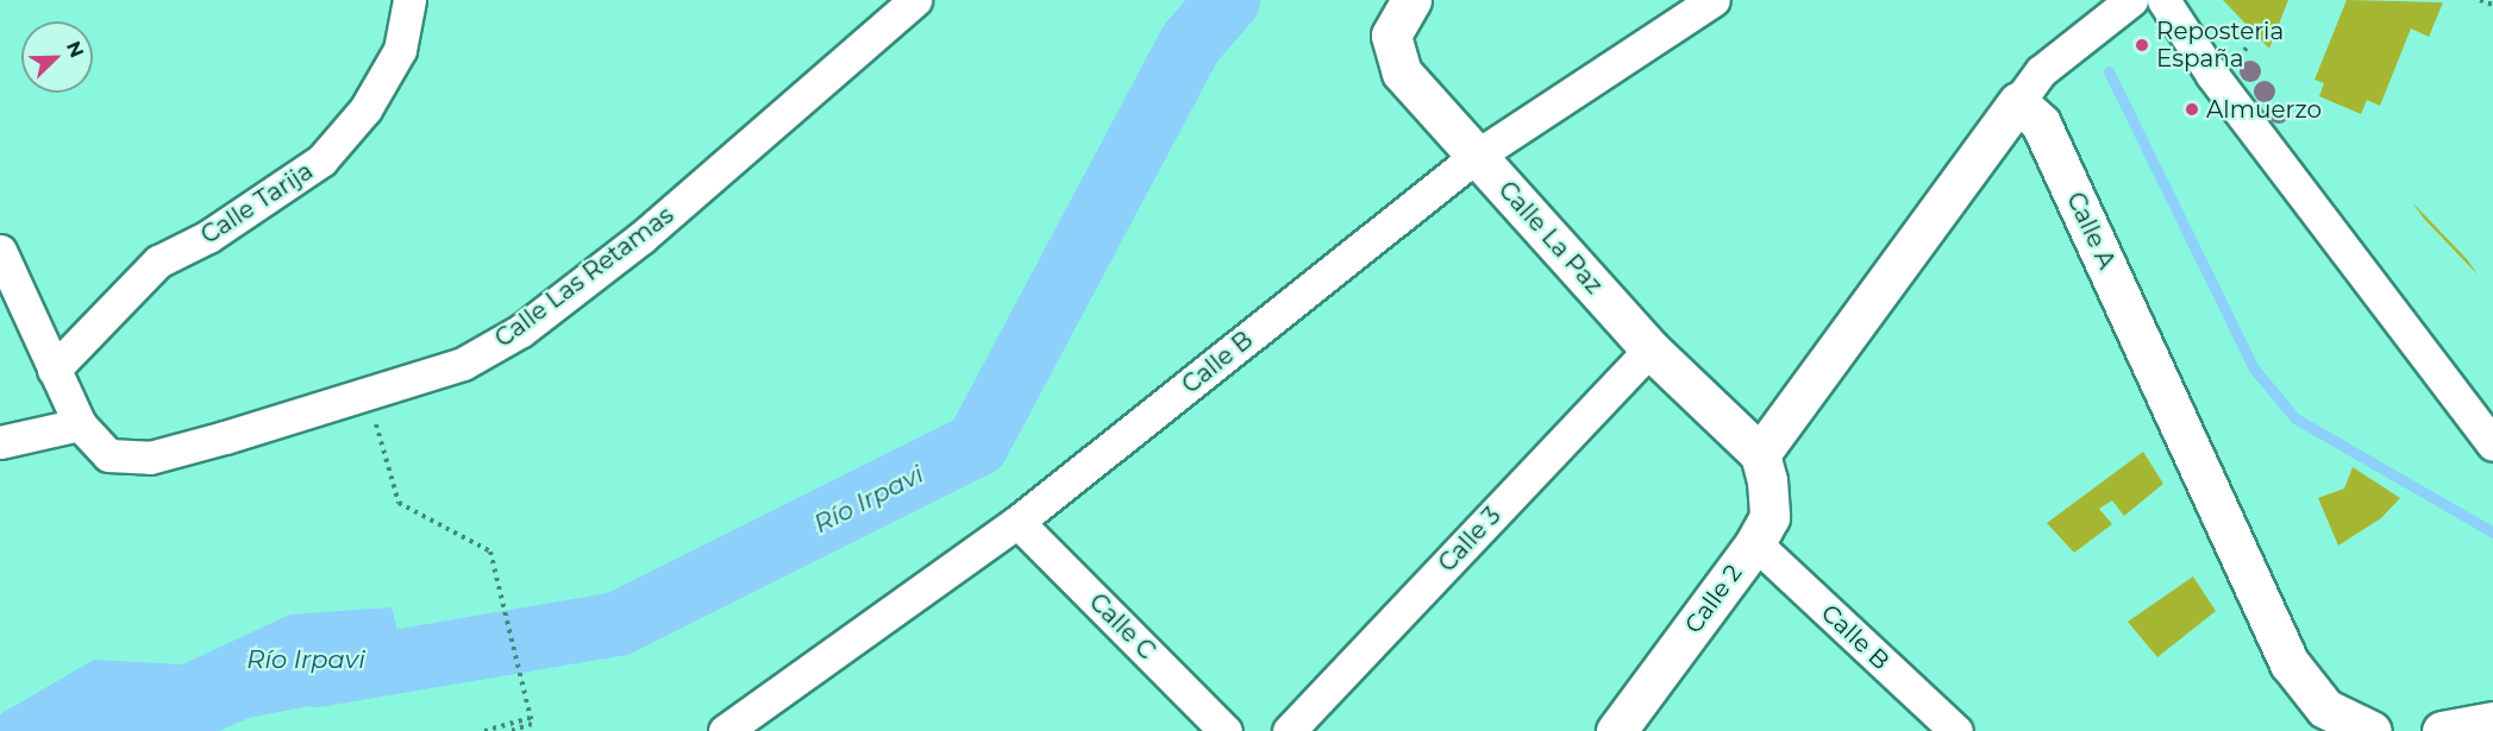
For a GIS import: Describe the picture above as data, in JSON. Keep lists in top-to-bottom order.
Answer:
{
  "streets": {
    "street": [
      "Calle Tarija",
      "Calle A",
      "Calle La Paz",
      "Calle Las Retamas",
      "Calle B",
      "Calle 3",
      "Calle 2",
      "Calle C"
    ]
  },
  "crossings": [
    ["Calle Tarija", "Calle Las Retamas"],
    ["Calle La Paz", "Calle B"],
    ["Calle La Paz", "Calle 3"],
    ["Calle La Paz", "Calle 2"],
    ["Calle B", "Calle 2"],
    ["Calle B", "Calle C"]
  ],
  "water": ["Río Irpavi"],
  "places": ["Reposteria España", "Almuerzo"],
  "north": "top right"
}
